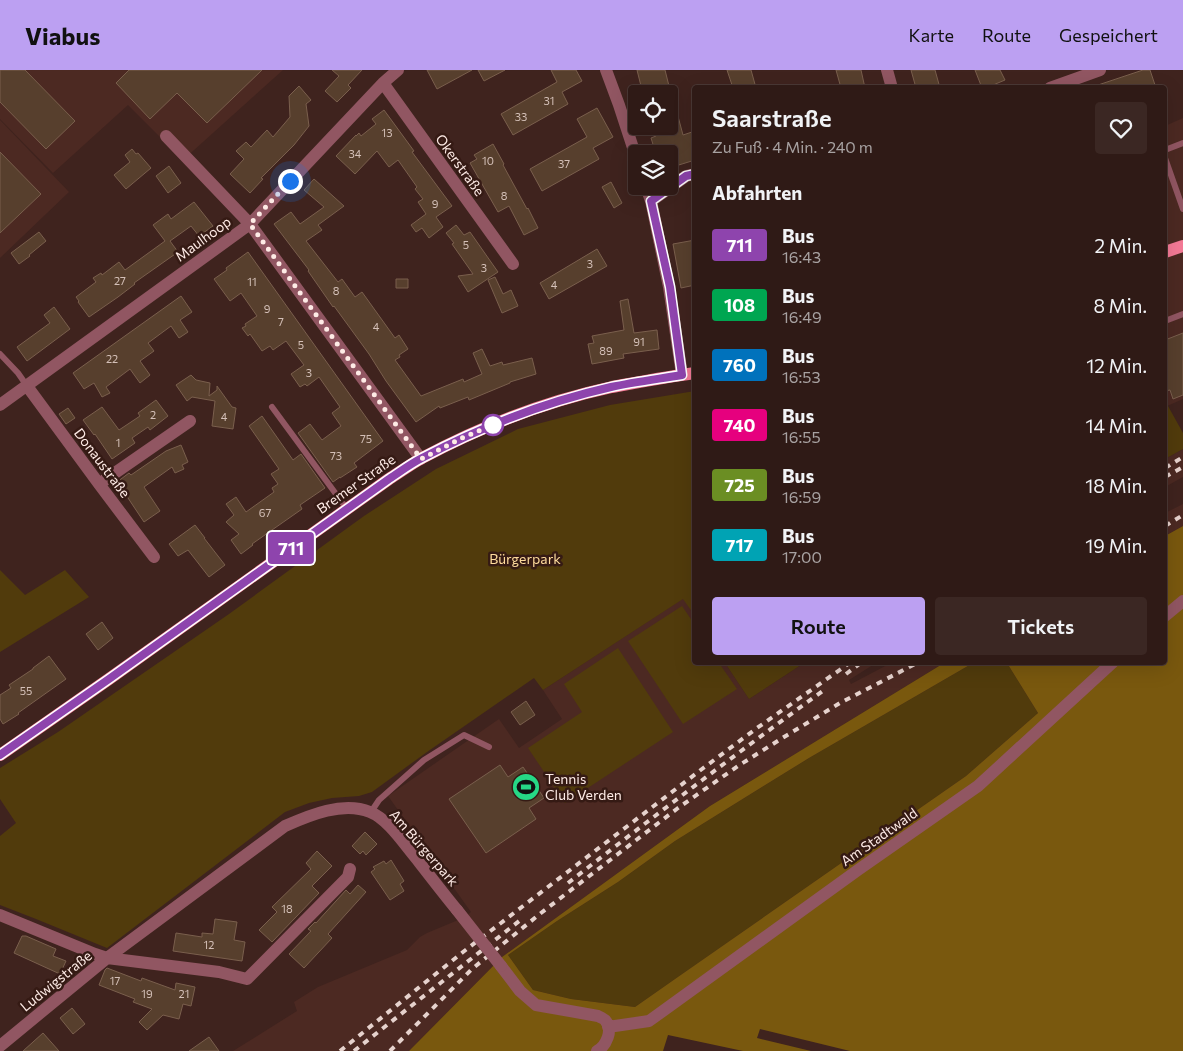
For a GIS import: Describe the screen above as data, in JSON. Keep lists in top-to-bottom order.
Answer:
{
  "streets": {
    "main road": ["Bremer Straße"],
    "street": [
      "Okerstraße",
      "Maulhoop",
      "Donaustraße",
      "Am Stadtwald",
      "Am Bürgerpark",
      "Ludwigstraße"
    ]
  },
  "crossings": [
    ["Okerstraße", "Maulhoop"],
    ["Maulhoop", "Donaustraße"],
    ["Am Stadtwald", "Am Bürgerpark"],
    ["Am Bürgerpark", "Ludwigstraße"]
  ],
  "parks": ["Bürgerpark"],
  "places": {
    "sports": ["Tennis Club Verden"]
  },
  "lines": ["bus line 711"],
  "house_numbers": [
    "31",
    "33",
    "13",
    "34",
    "10",
    "37",
    "8",
    "9",
    "5",
    "3",
    "3",
    "27",
    "11",
    "4",
    "8",
    "9",
    "7",
    "4",
    "91",
    "5",
    "89",
    "22",
    "3",
    "2",
    "4",
    "75",
    "1",
    "73",
    "67",
    "55",
    "18",
    "12",
    "17",
    "19",
    "21"
  ],
  "page": {
    "header": "Viabus",
    "nav": ["Karte", "Route", "Gespeichert"],
    "on_map": "711",
    "heading": [
      ["Saarstraße", "Zu Fuß · 4 Min. · 240 m"],
      "Abfahrten"
    ],
    "list": [
      {
        "mark": "711",
        "name": "Bus",
        "note": "16:43",
        "value": "2 Min."
      },
      {
        "mark": "108",
        "name": "Bus",
        "note": "16:49",
        "value": "8 Min."
      },
      {
        "mark": "760",
        "name": "Bus",
        "note": "16:53",
        "value": "12 Min."
      },
      {
        "mark": "740",
        "name": "Bus",
        "note": "16:55",
        "value": "14 Min."
      },
      {
        "mark": "725",
        "name": "Bus",
        "note": "16:59",
        "value": "18 Min."
      },
      {
        "mark": "717",
        "name": "Bus",
        "note": "17:00",
        "value": "19 Min."
      }
    ],
    "buttons": ["Route", "Tickets"]
  }
}
